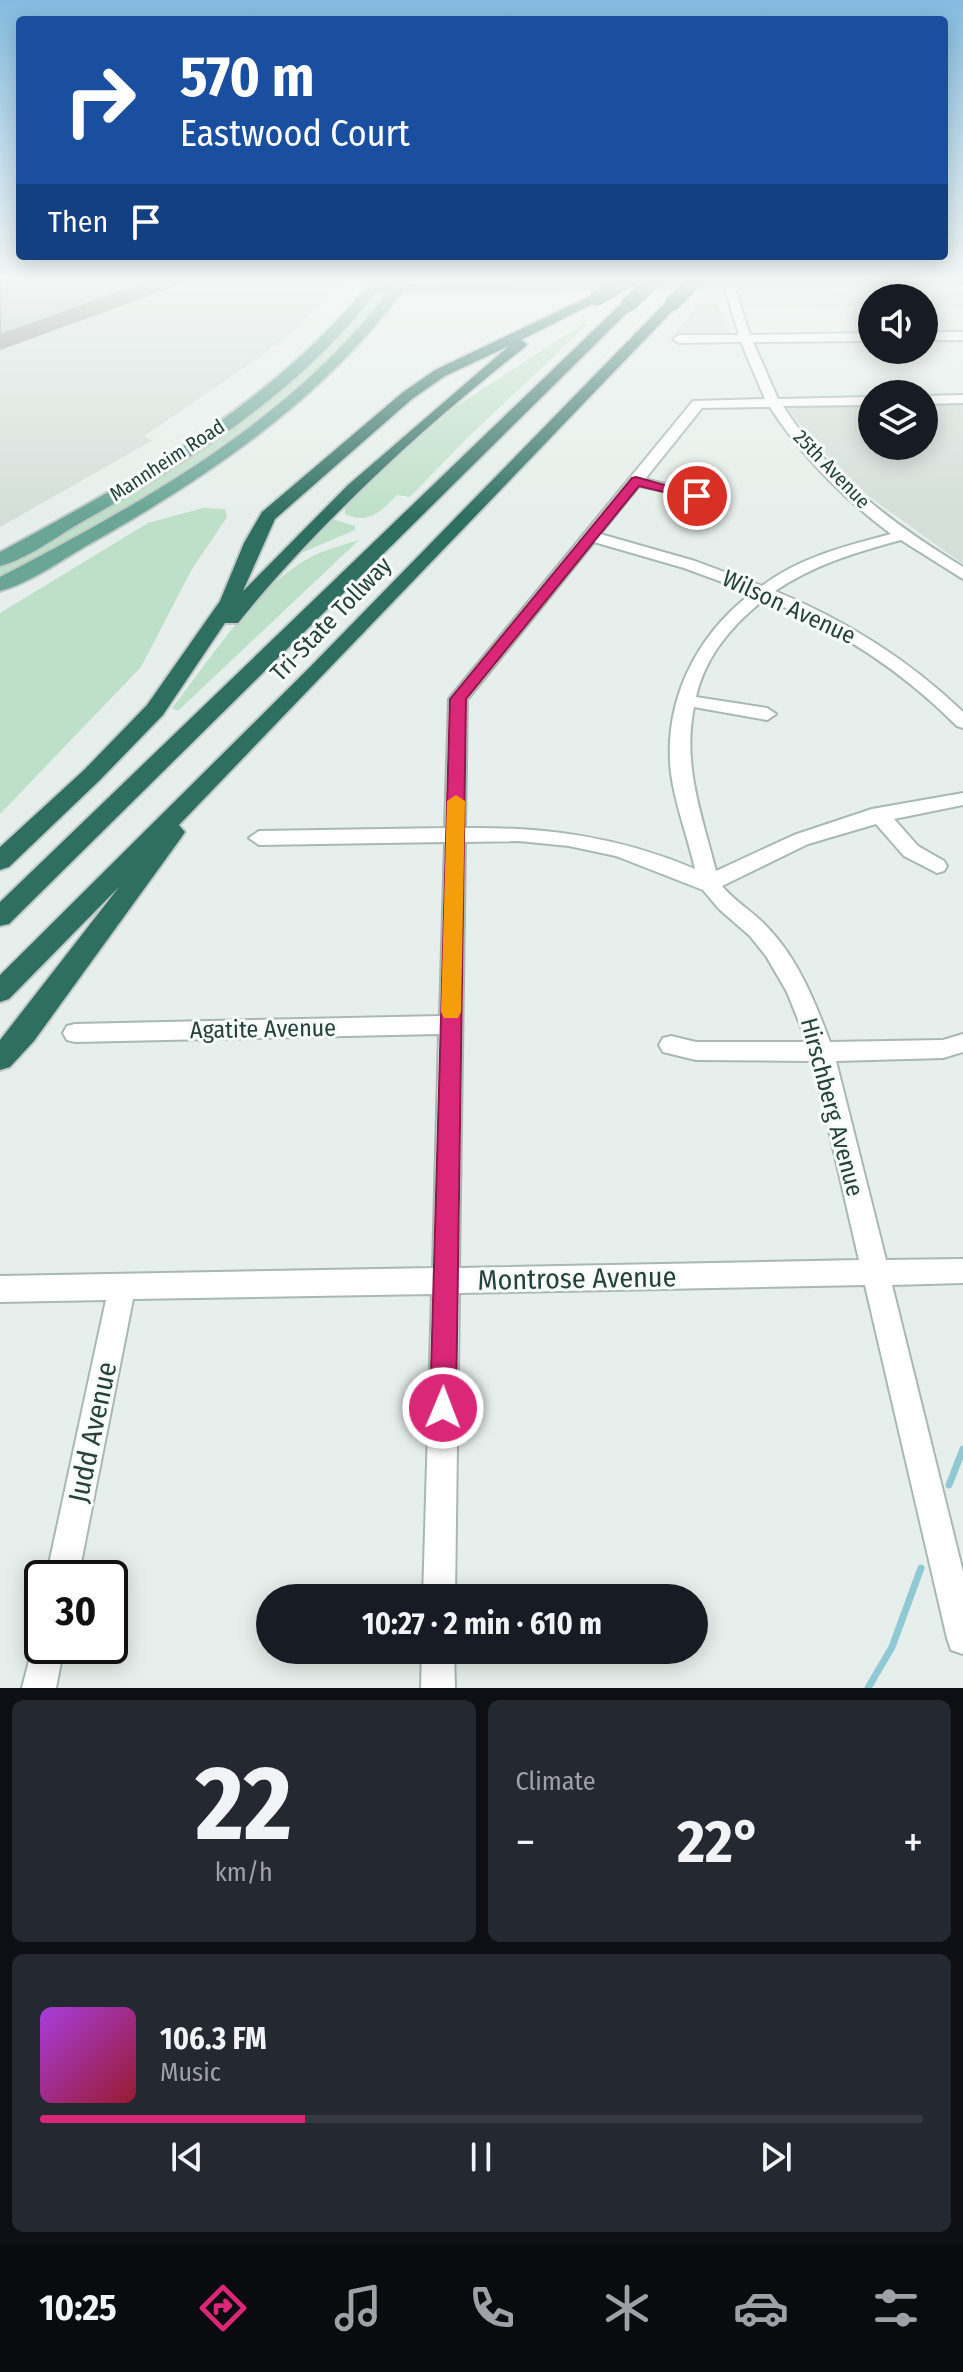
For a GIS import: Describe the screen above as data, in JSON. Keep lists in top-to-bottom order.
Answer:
{
  "streets": {
    "highway": ["Tri-State Tollway"],
    "main road": ["Mannheim Road"],
    "street": [
      "25th Avenue",
      "Wilson Avenue",
      "Agatite Avenue",
      "Hirschberg Avenue",
      "Montrose Avenue",
      "Judd Avenue"
    ]
  },
  "crossings": [
    ["Hirschberg Avenue", "Montrose Avenue"],
    ["Montrose Avenue", "Judd Avenue"]
  ],
  "page": {
    "turn": ["570 m", "Eastwood Court"],
    "then": "Then",
    "limit": "30",
    "trip": "10:27 · 2 min · 610 m",
    "tile": [
      ["22", "km/h"],
      "Climate"
    ],
    "heat": ["−", "22°", "+"],
    "song": ["106.3 FM", "Music"],
    "tabs": "10:25"
  }
}
